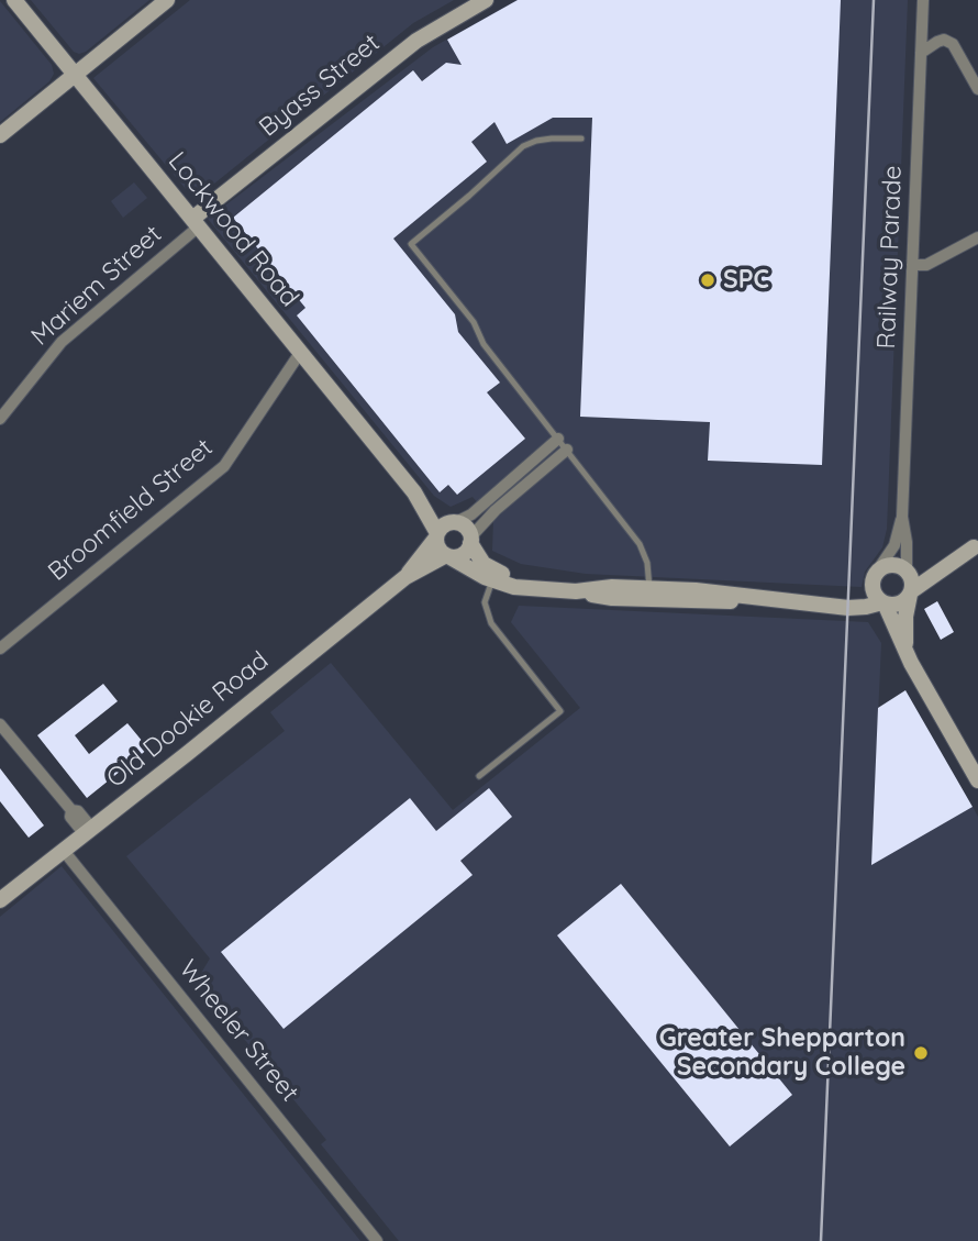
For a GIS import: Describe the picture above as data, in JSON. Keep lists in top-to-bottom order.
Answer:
{
  "streets": {
    "street": [
      "Byass Street",
      "Lockwood Road",
      "Railway Parade",
      "Mariem Street",
      "Broomfield Street",
      "Old Dookie Road",
      "Wheeler Street"
    ]
  },
  "crossings": [
    ["Byass Street", "Lockwood Road"],
    ["Byass Street", "Mariem Street"],
    ["Lockwood Road", "Mariem Street"],
    ["Lockwood Road", "Broomfield Street"],
    ["Lockwood Road", "Old Dookie Road"],
    ["Old Dookie Road", "Wheeler Street"]
  ],
  "places": ["SPC", "Greater Shepparton Secondary College"]
}
